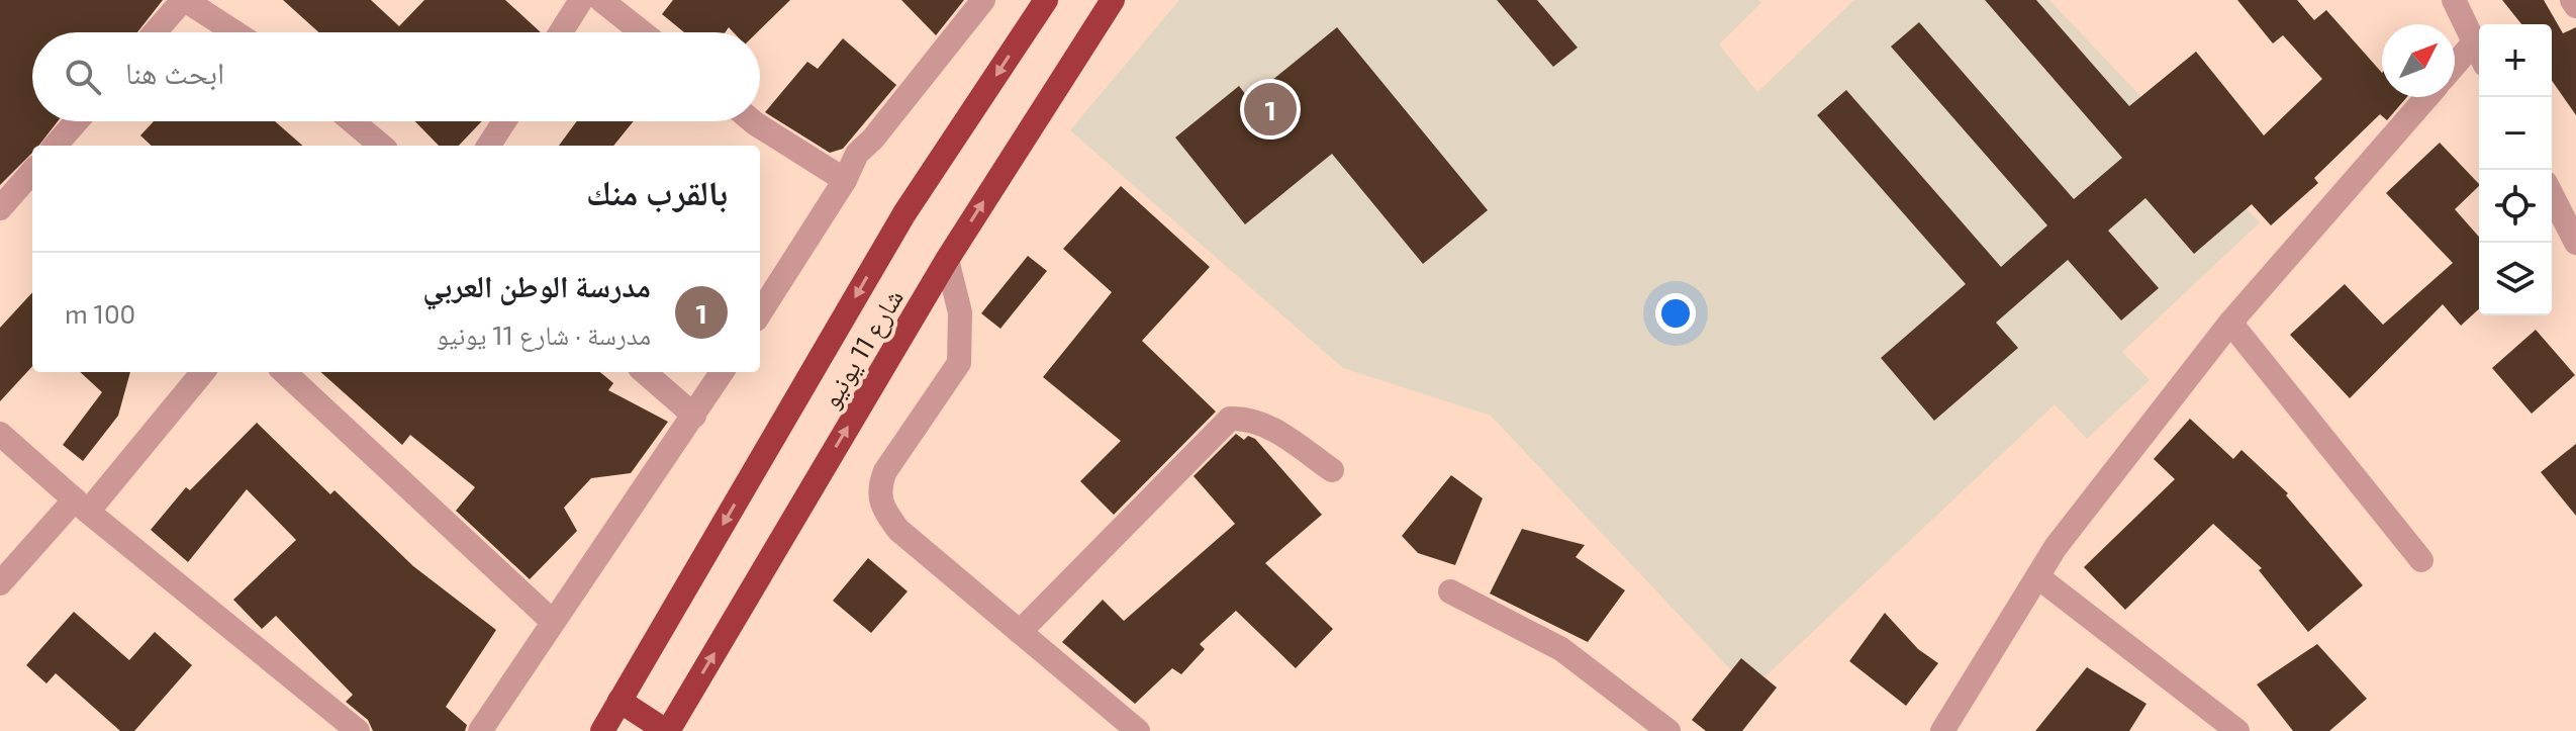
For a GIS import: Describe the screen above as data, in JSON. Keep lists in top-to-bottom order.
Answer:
{
  "streets": {
    "highway": ["شارع 11 يونيو"]
  },
  "north": "top right",
  "page": {
    "map_buttons": ["+", "−"],
    "search": "ابحث هنا",
    "pins": "1",
    "heading": "بالقرب منك",
    "list": [
      {
        "mark": "1",
        "name": "مدرسة الوطن العربي",
        "note": "مدرسة · شارع 11 يونيو",
        "value": "100 m"
      }
    ]
  }
}
